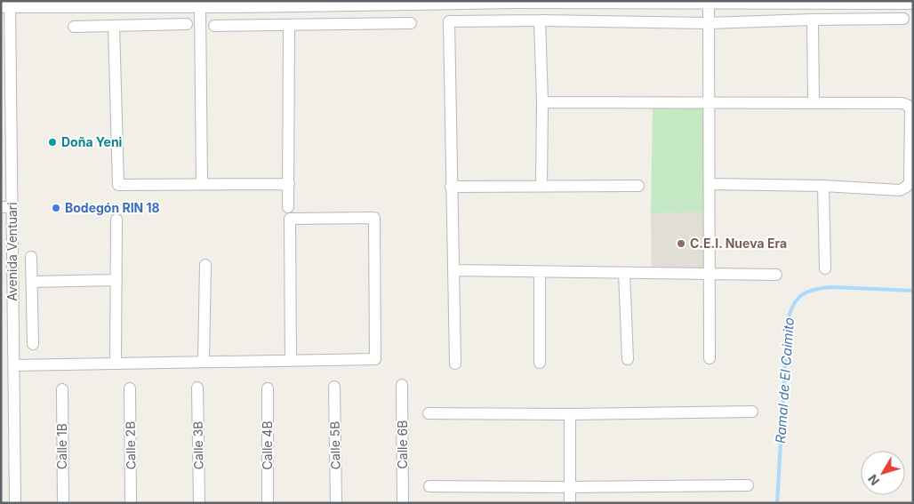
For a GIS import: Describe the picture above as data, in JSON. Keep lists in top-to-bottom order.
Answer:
{
  "streets": {
    "street": [
      "Avenida Ventuari",
      "Calle 6B",
      "Calle 2B",
      "Calle 3B",
      "Calle 4B",
      "Calle 5B",
      "Calle 1B"
    ]
  },
  "water": ["Ramal de El Caimito"],
  "places": ["Doña Yeni", "Bodegón RIN 18", "C.E.I. Nueva Era"],
  "north": "bottom left"
}
